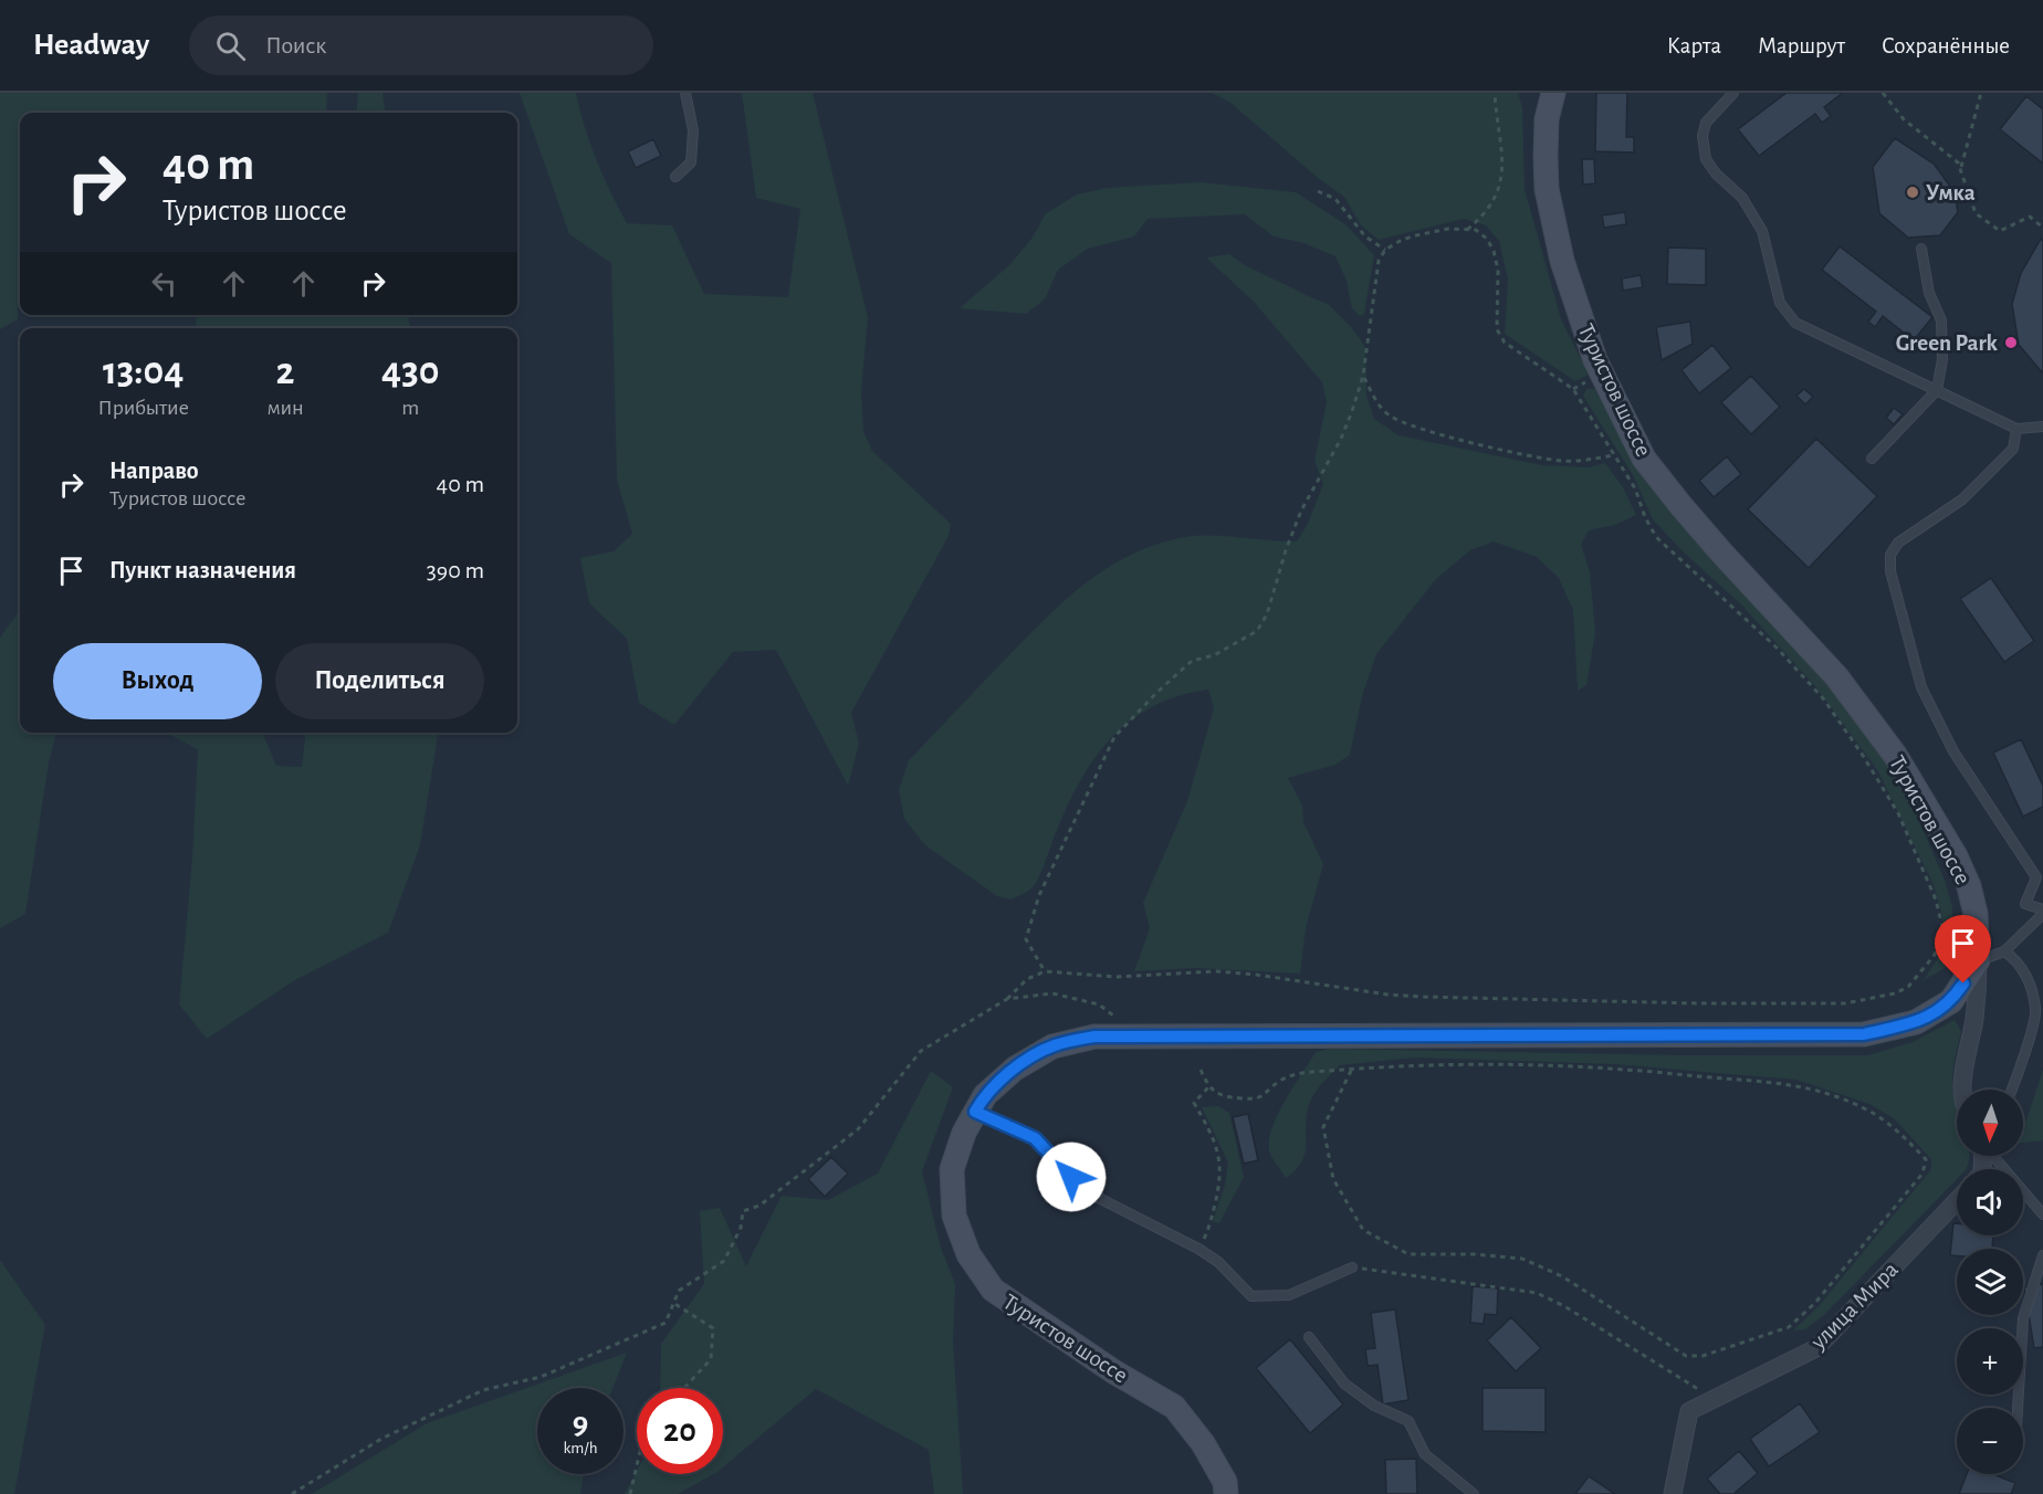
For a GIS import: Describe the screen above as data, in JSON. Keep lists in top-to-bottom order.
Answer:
{
  "streets": {
    "main road": ["Туристов шоссе"],
    "street": ["улица Мира"]
  },
  "places": ["Умка", "Green Park"],
  "north": "bottom",
  "page": {
    "header": "Headway",
    "search": "Поиск",
    "nav": ["Карта", "Маршрут", "Сохранённые"],
    "turn": ["40 m", "Туристов шоссе"],
    "eta": [
      "13:04",
      "Прибытие",
      "2",
      "мин",
      "430",
      "m"
    ],
    "list": [
      {
        "name": "Направо",
        "note": "Туристов шоссе",
        "value": "40 m"
      },
      {
        "name": "Пункт назначения",
        "value": "390 m"
      }
    ],
    "buttons": ["Выход", "Поделиться"],
    "map_buttons": ["+", "−"],
    "speed": "9 km/h",
    "limit": "20"
  }
}
